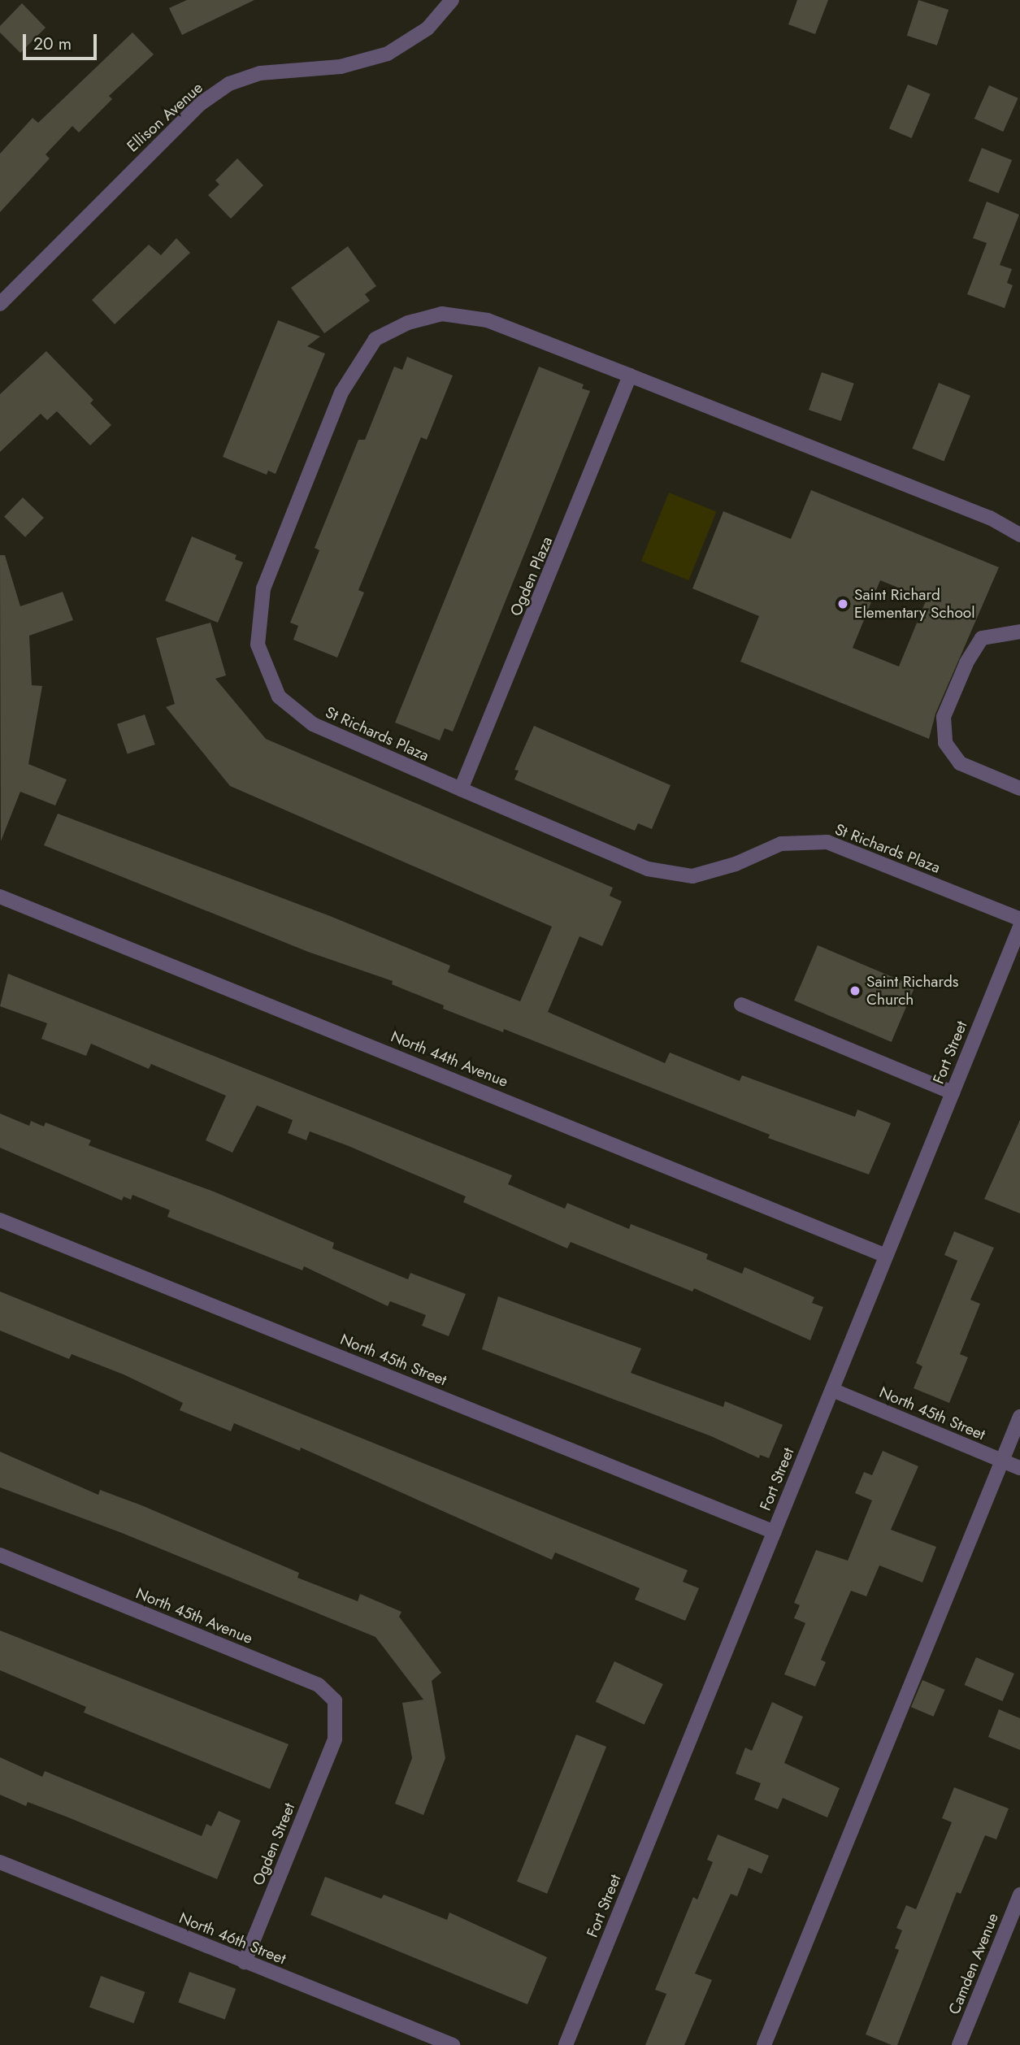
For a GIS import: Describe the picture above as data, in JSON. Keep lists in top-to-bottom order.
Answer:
{
  "streets": {
    "street": [
      "Ellison Avenue",
      "Ogden Plaza",
      "St Richards Plaza",
      "Fort Street",
      "North 44th Avenue",
      "North 45th Street",
      "North 45th Avenue",
      "Ogden Street",
      "North 46th Street",
      "Camden Avenue"
    ]
  },
  "crossings": [
    ["Ogden Plaza", "St Richards Plaza"],
    ["Fort Street", "North 44th Avenue"],
    ["Fort Street", "North 45th Street"],
    ["North 45th Avenue", "Ogden Street"],
    ["Ogden Street", "North 46th Street"]
  ],
  "places": ["Saint Richard Elementary School", "Saint Richards Church"],
  "scale_bar": "20 m"
}
